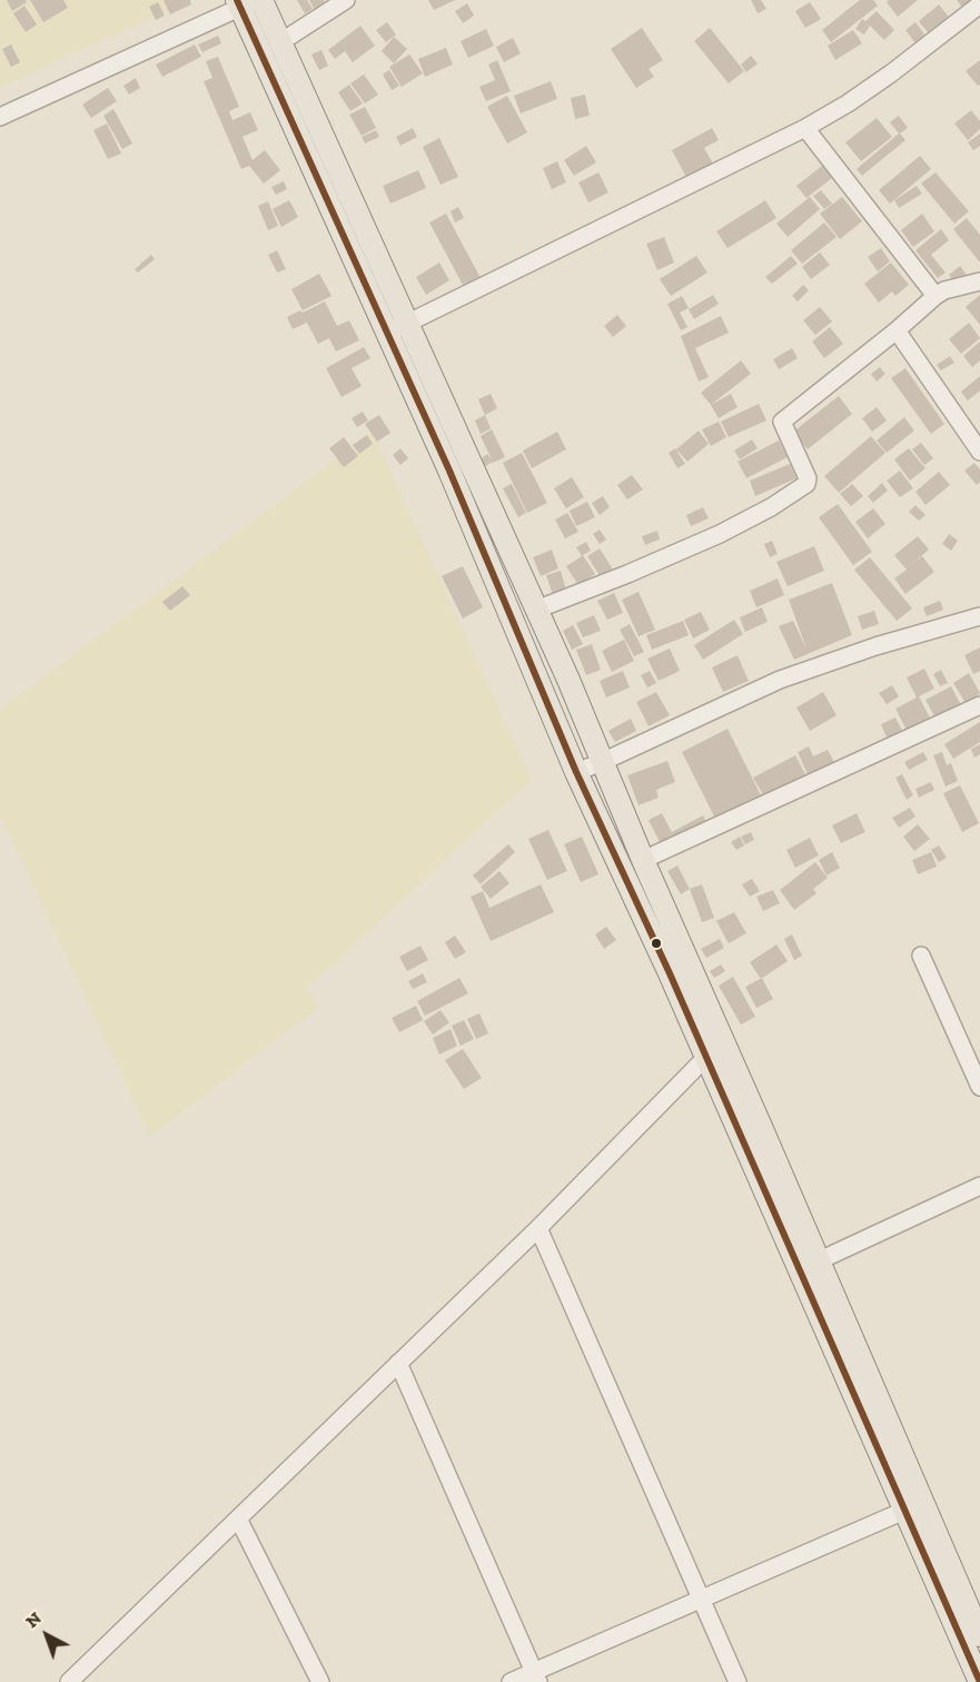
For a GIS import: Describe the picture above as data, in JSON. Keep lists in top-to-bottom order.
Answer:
{
  "north": "top left"
}
